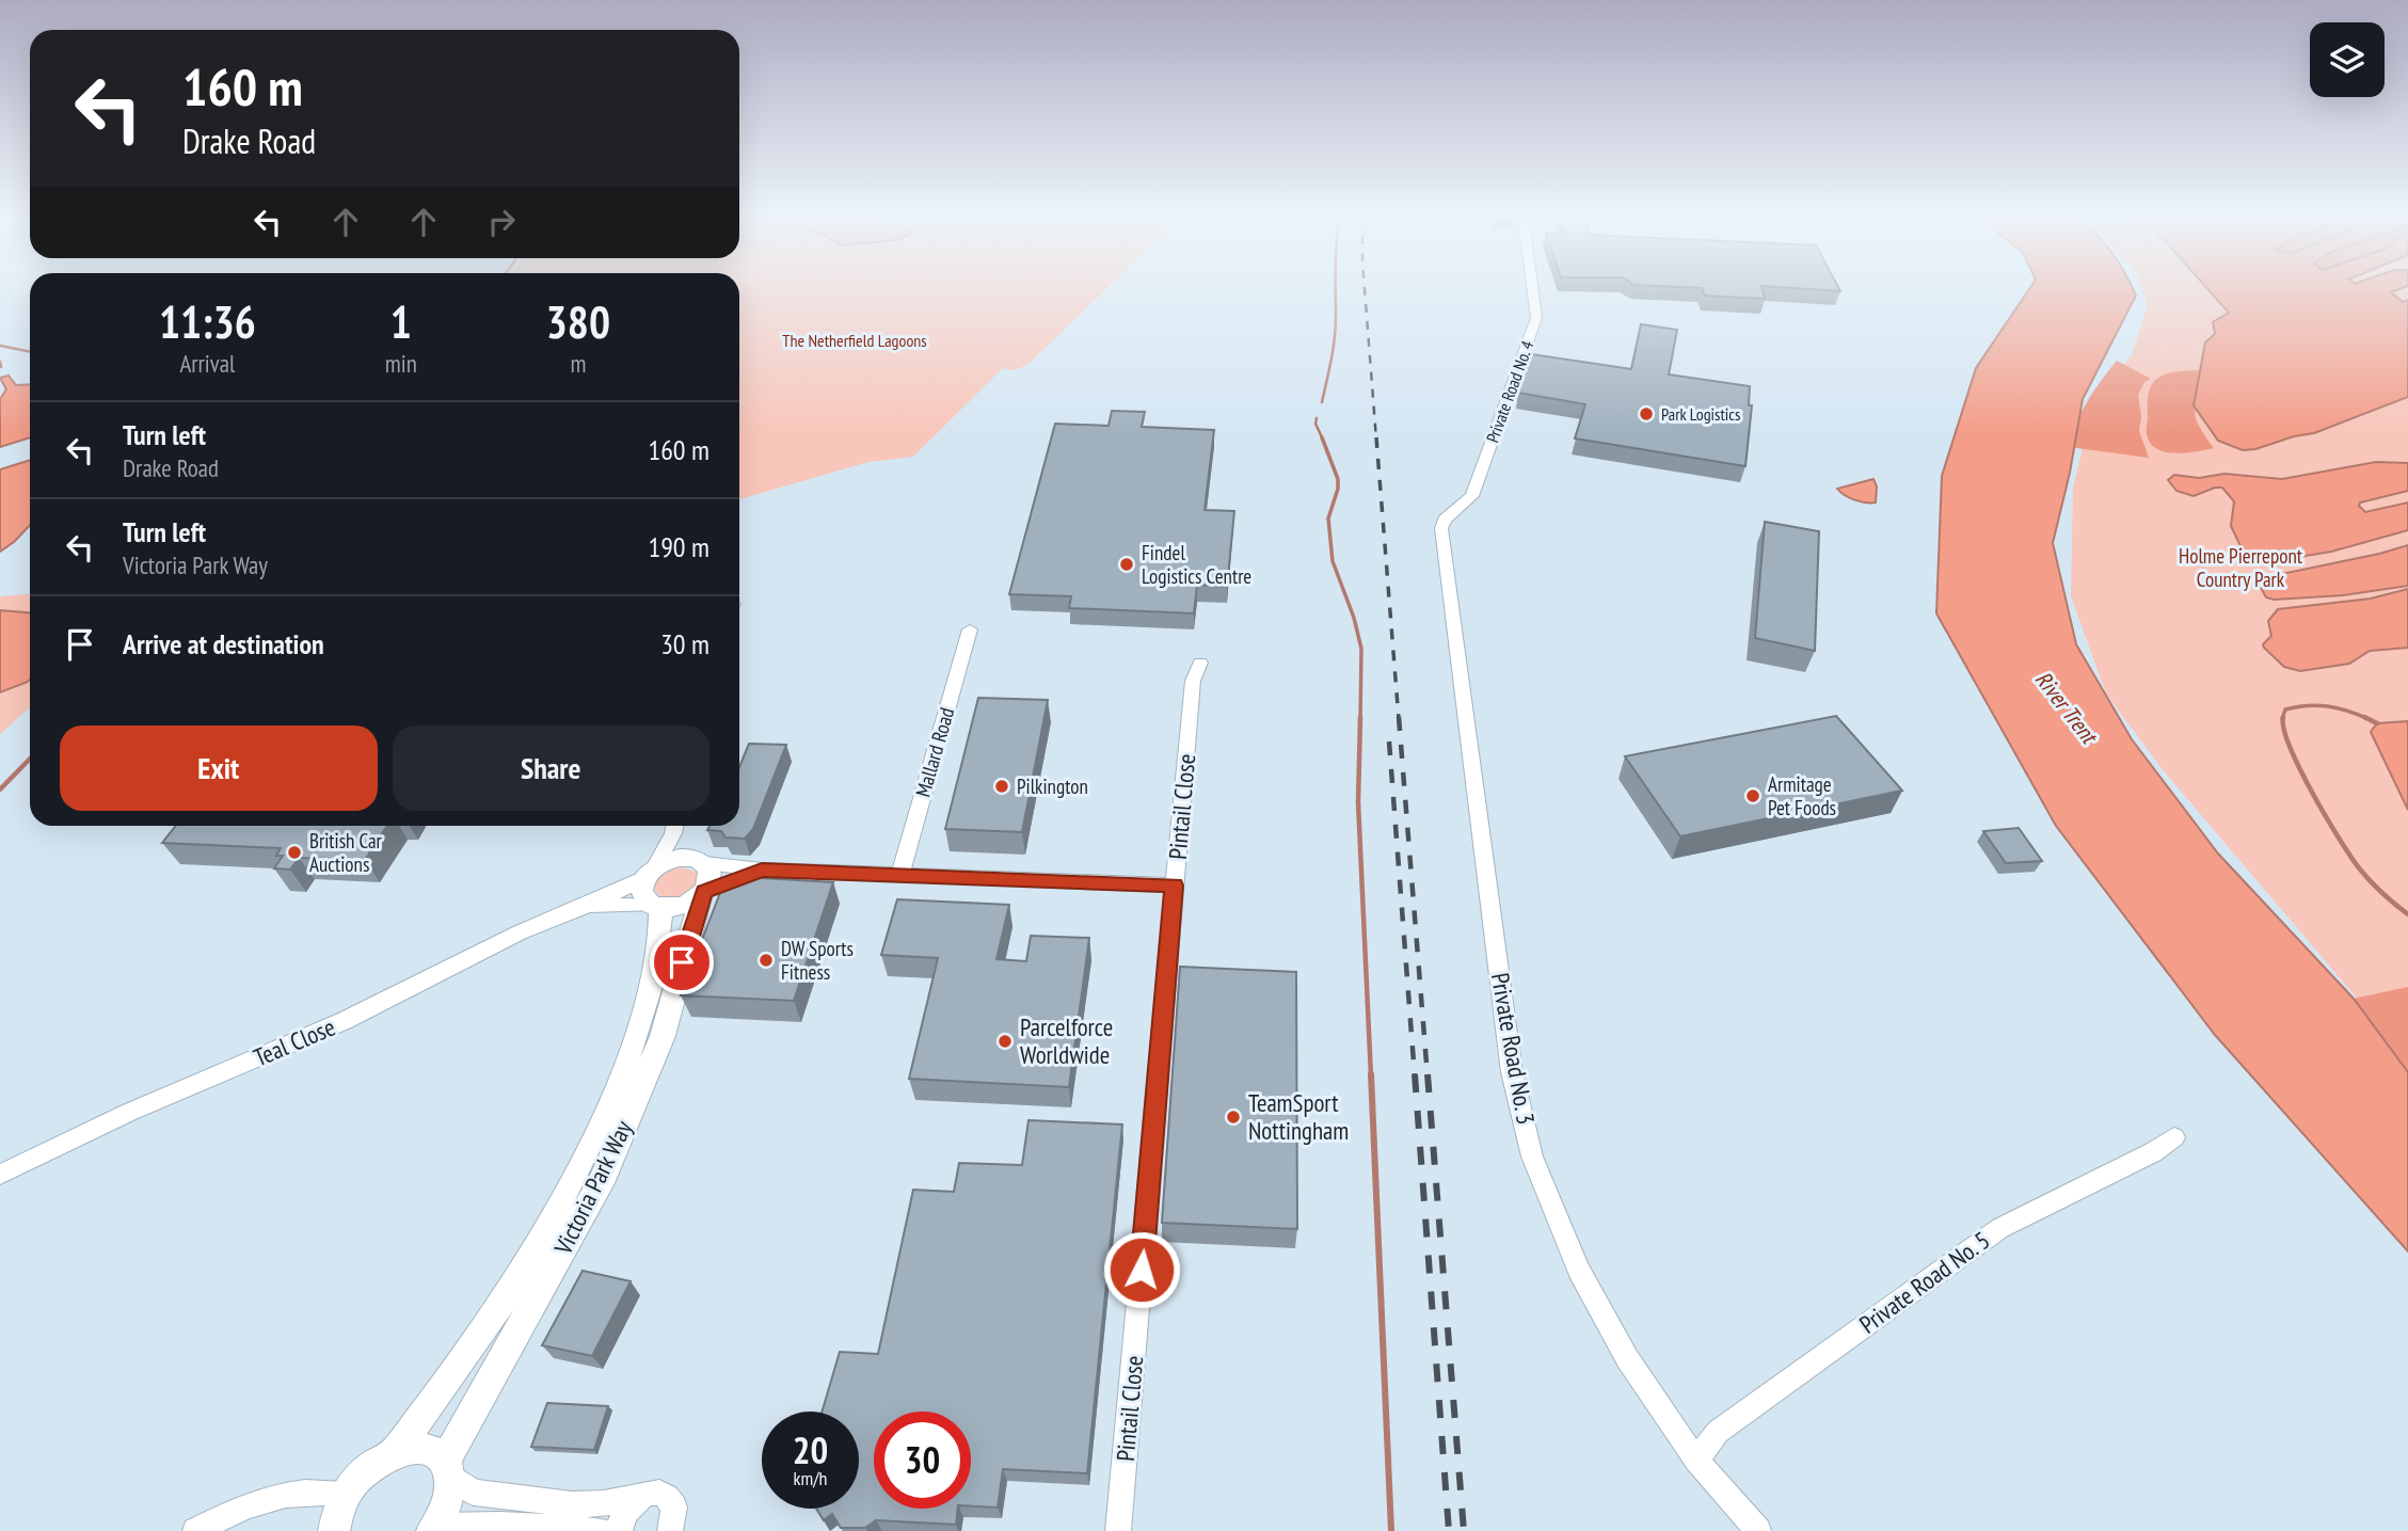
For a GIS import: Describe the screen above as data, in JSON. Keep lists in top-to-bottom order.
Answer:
{
  "streets": {
    "street": [
      "Private Road No. 4",
      "Mallard Road",
      "Pintail Close",
      "Teal Close",
      "Private Road No. 3",
      "Victoria Park Way",
      "Private Road No. 5"
    ]
  },
  "crossings": [
    ["Private Road No. 4", "Private Road No. 3"],
    ["Teal Close", "Victoria Park Way"],
    ["Private Road No. 3", "Private Road No. 5"]
  ],
  "water": ["River Trent"],
  "parks": ["The Netherfield Lagoons", "Holme Pierrepont Country Park"],
  "places": [
    "Park Logistics",
    "Findel Logistics Centre",
    "Pilkington",
    "Armitage Pet Foods",
    "British Car Auctions",
    "DW Sports Fitness",
    "Parcelforce Worldwide",
    "TeamSport Nottingham"
  ],
  "page": {
    "turn": ["160 m", "Drake Road"],
    "eta": [
      "11:36",
      "Arrival",
      "1",
      "min",
      "380",
      "m"
    ],
    "list": [
      {
        "name": "Turn left",
        "note": "Drake Road",
        "value": "160 m"
      },
      {
        "name": "Turn left",
        "note": "Victoria Park Way",
        "value": "190 m"
      },
      {
        "name": "Arrive at destination",
        "value": "30 m"
      }
    ],
    "buttons": ["Exit", "Share"],
    "speed": "20 km/h",
    "limit": "30"
  }
}
